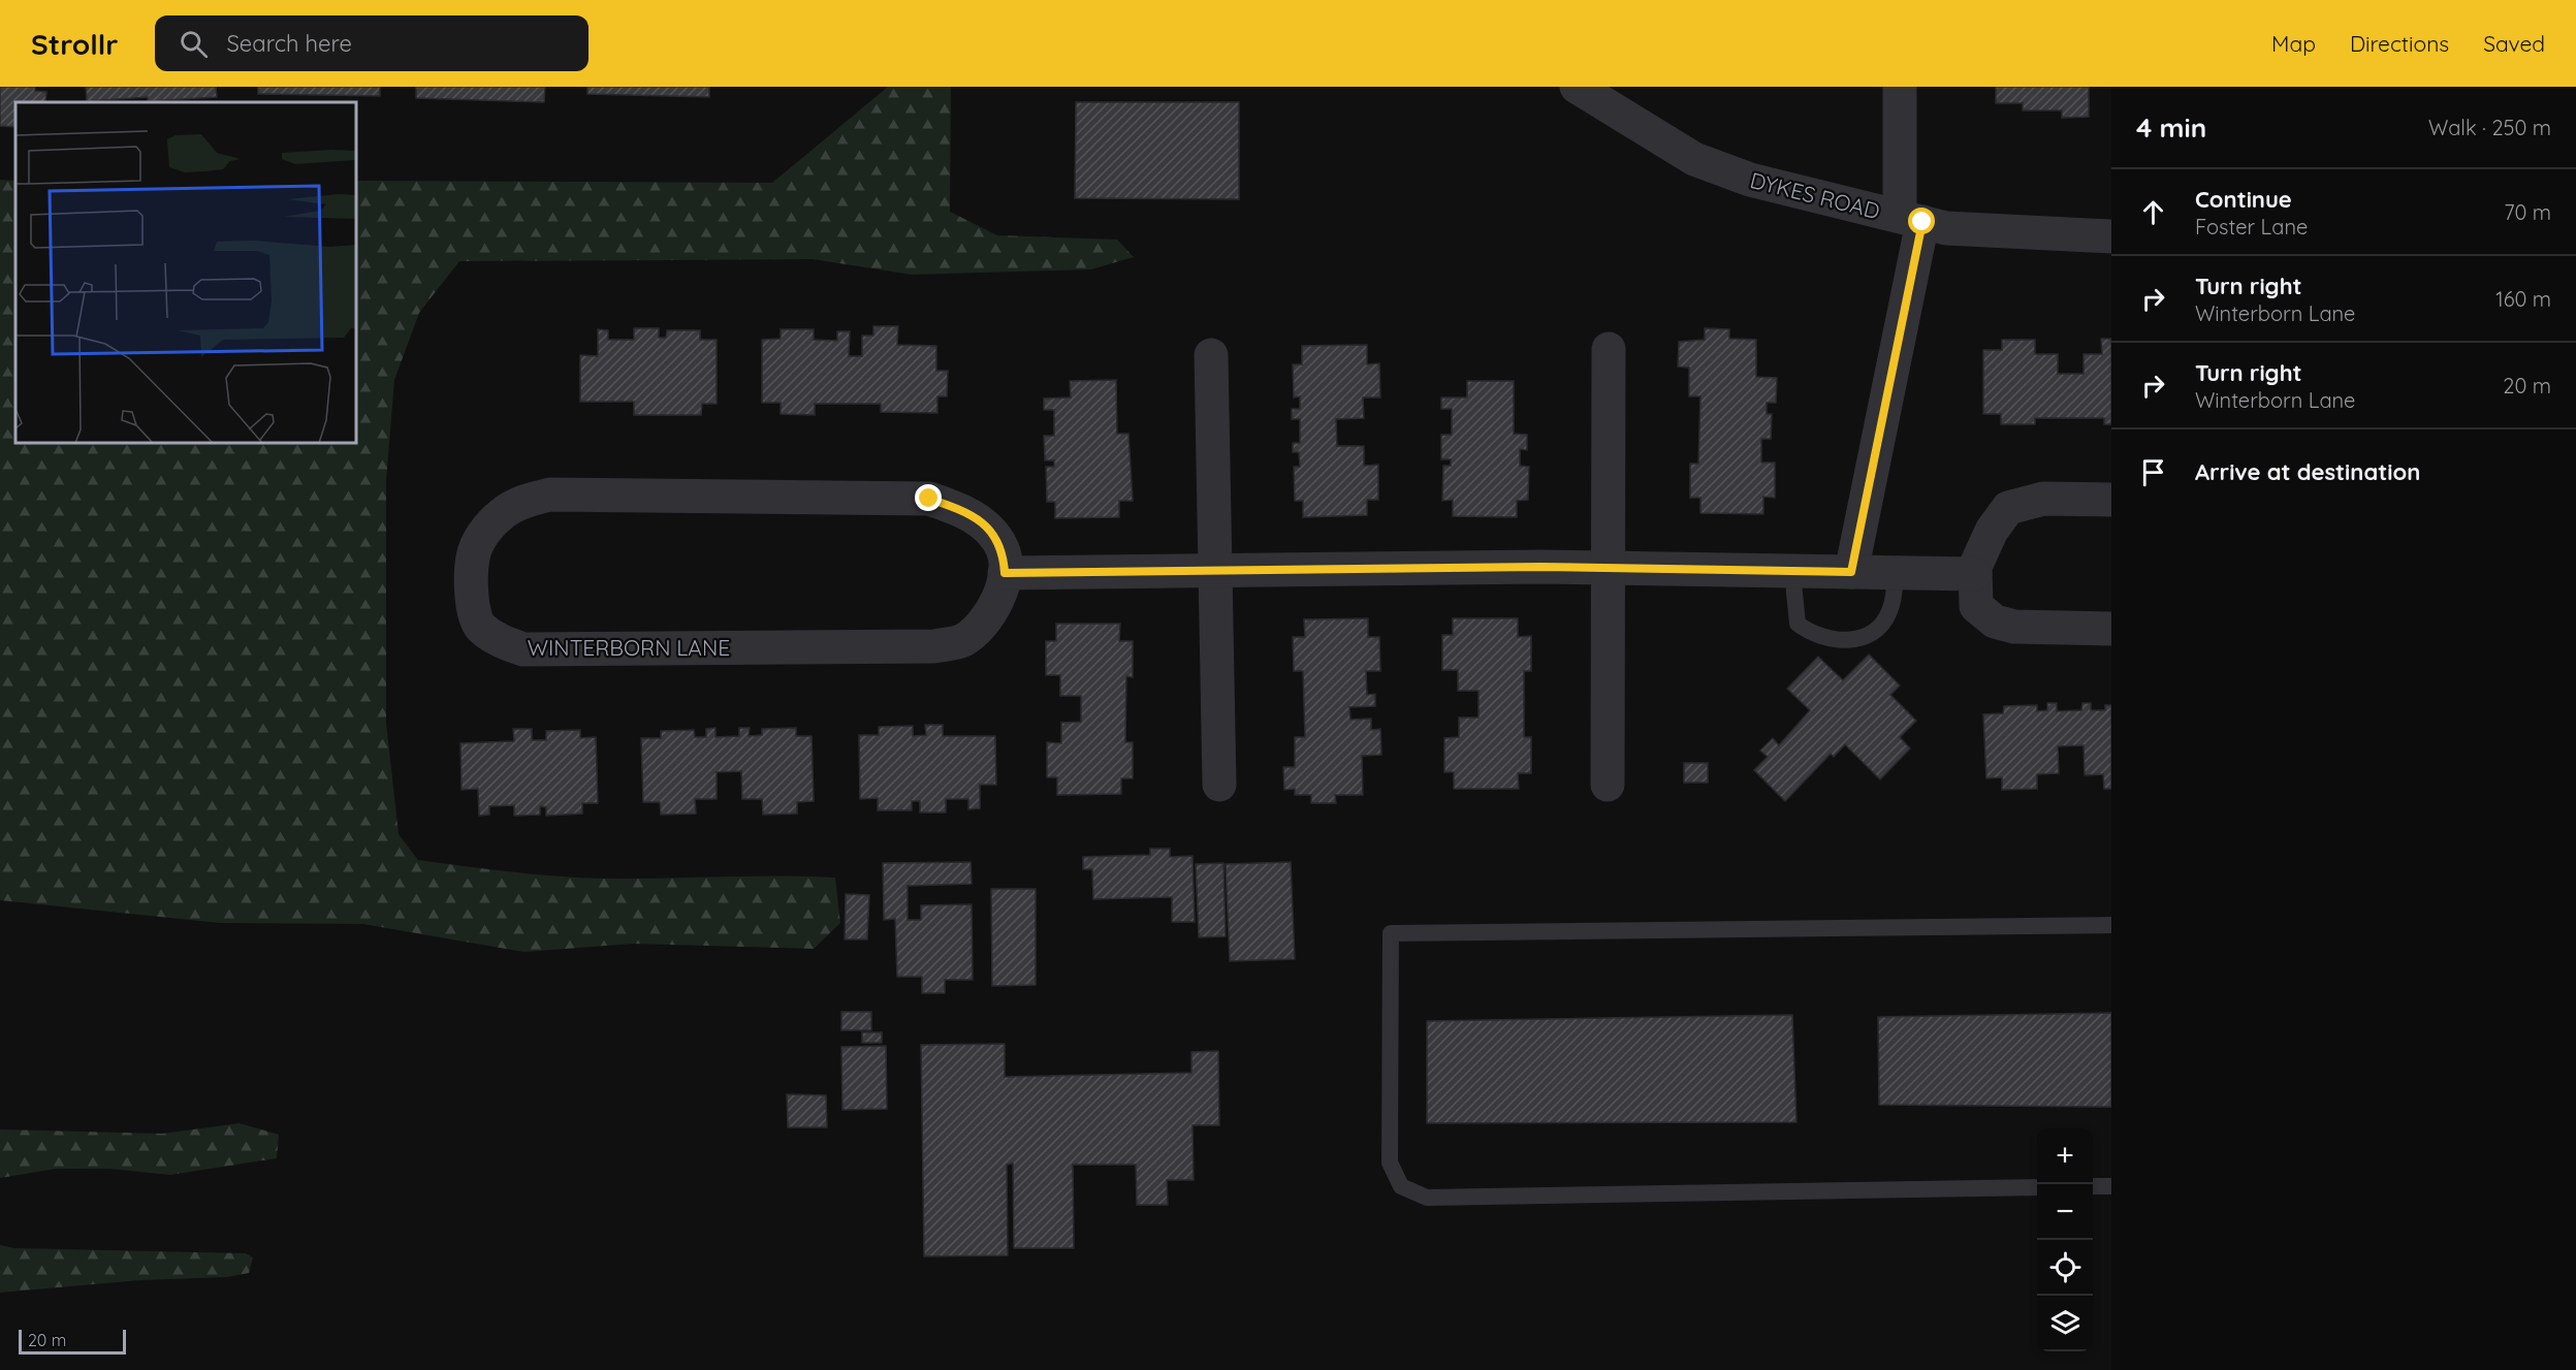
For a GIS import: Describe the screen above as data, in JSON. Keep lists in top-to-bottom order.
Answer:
{
  "streets": {
    "street": ["DYKES ROAD", "WINTERBORN LANE"]
  },
  "scale_bar": "20 m",
  "page": {
    "header": "Strollr",
    "search": "Search here",
    "nav": ["Map", "Directions", "Saved"],
    "heading": ["4 min", "Walk · 250 m"],
    "list": [
      ["Continue", "Foster Lane", "70 m"],
      ["Turn right", "Winterborn Lane", "160 m"],
      ["Turn right", "Winterborn Lane", "20 m"],
      "Arrive at destination"
    ],
    "map_buttons": ["+", "−"],
    "scale": "20 m"
  }
}
